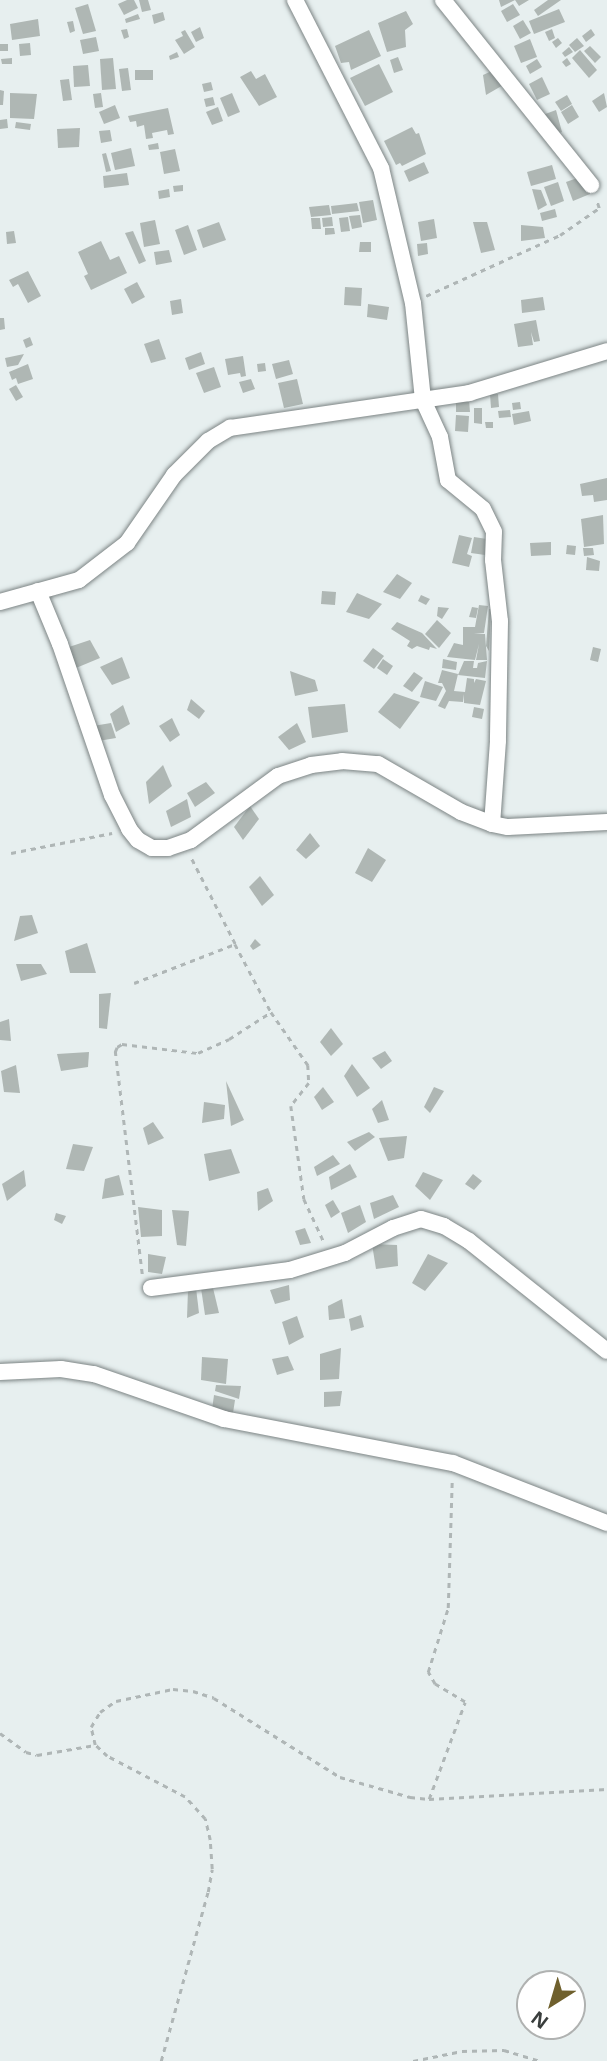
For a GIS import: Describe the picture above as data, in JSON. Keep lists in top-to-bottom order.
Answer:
{
  "north": "bottom left"
}
